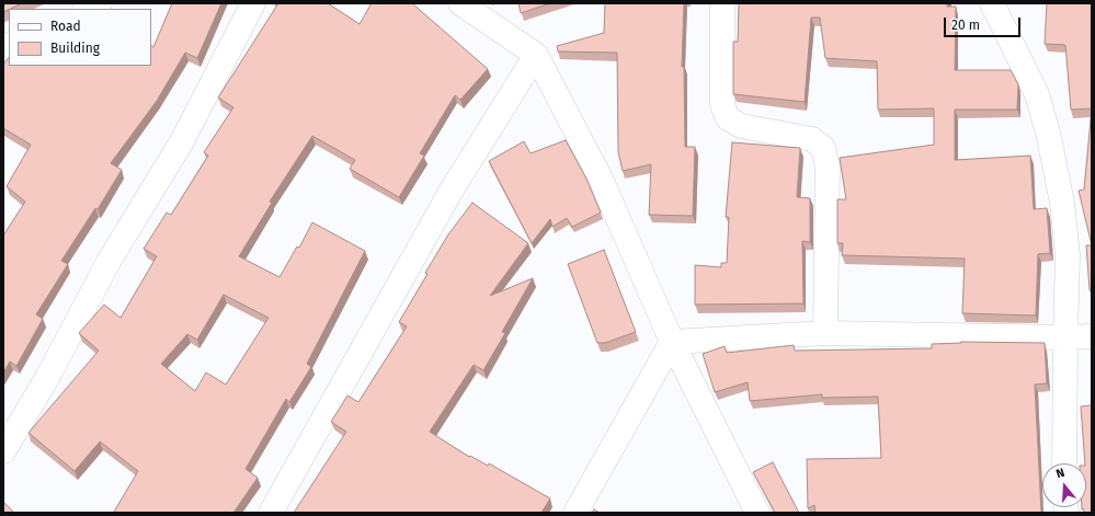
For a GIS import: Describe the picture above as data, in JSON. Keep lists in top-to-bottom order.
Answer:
{
  "legend": ["Road", "Building"],
  "scale_bar": "20 m",
  "north": "top"
}
